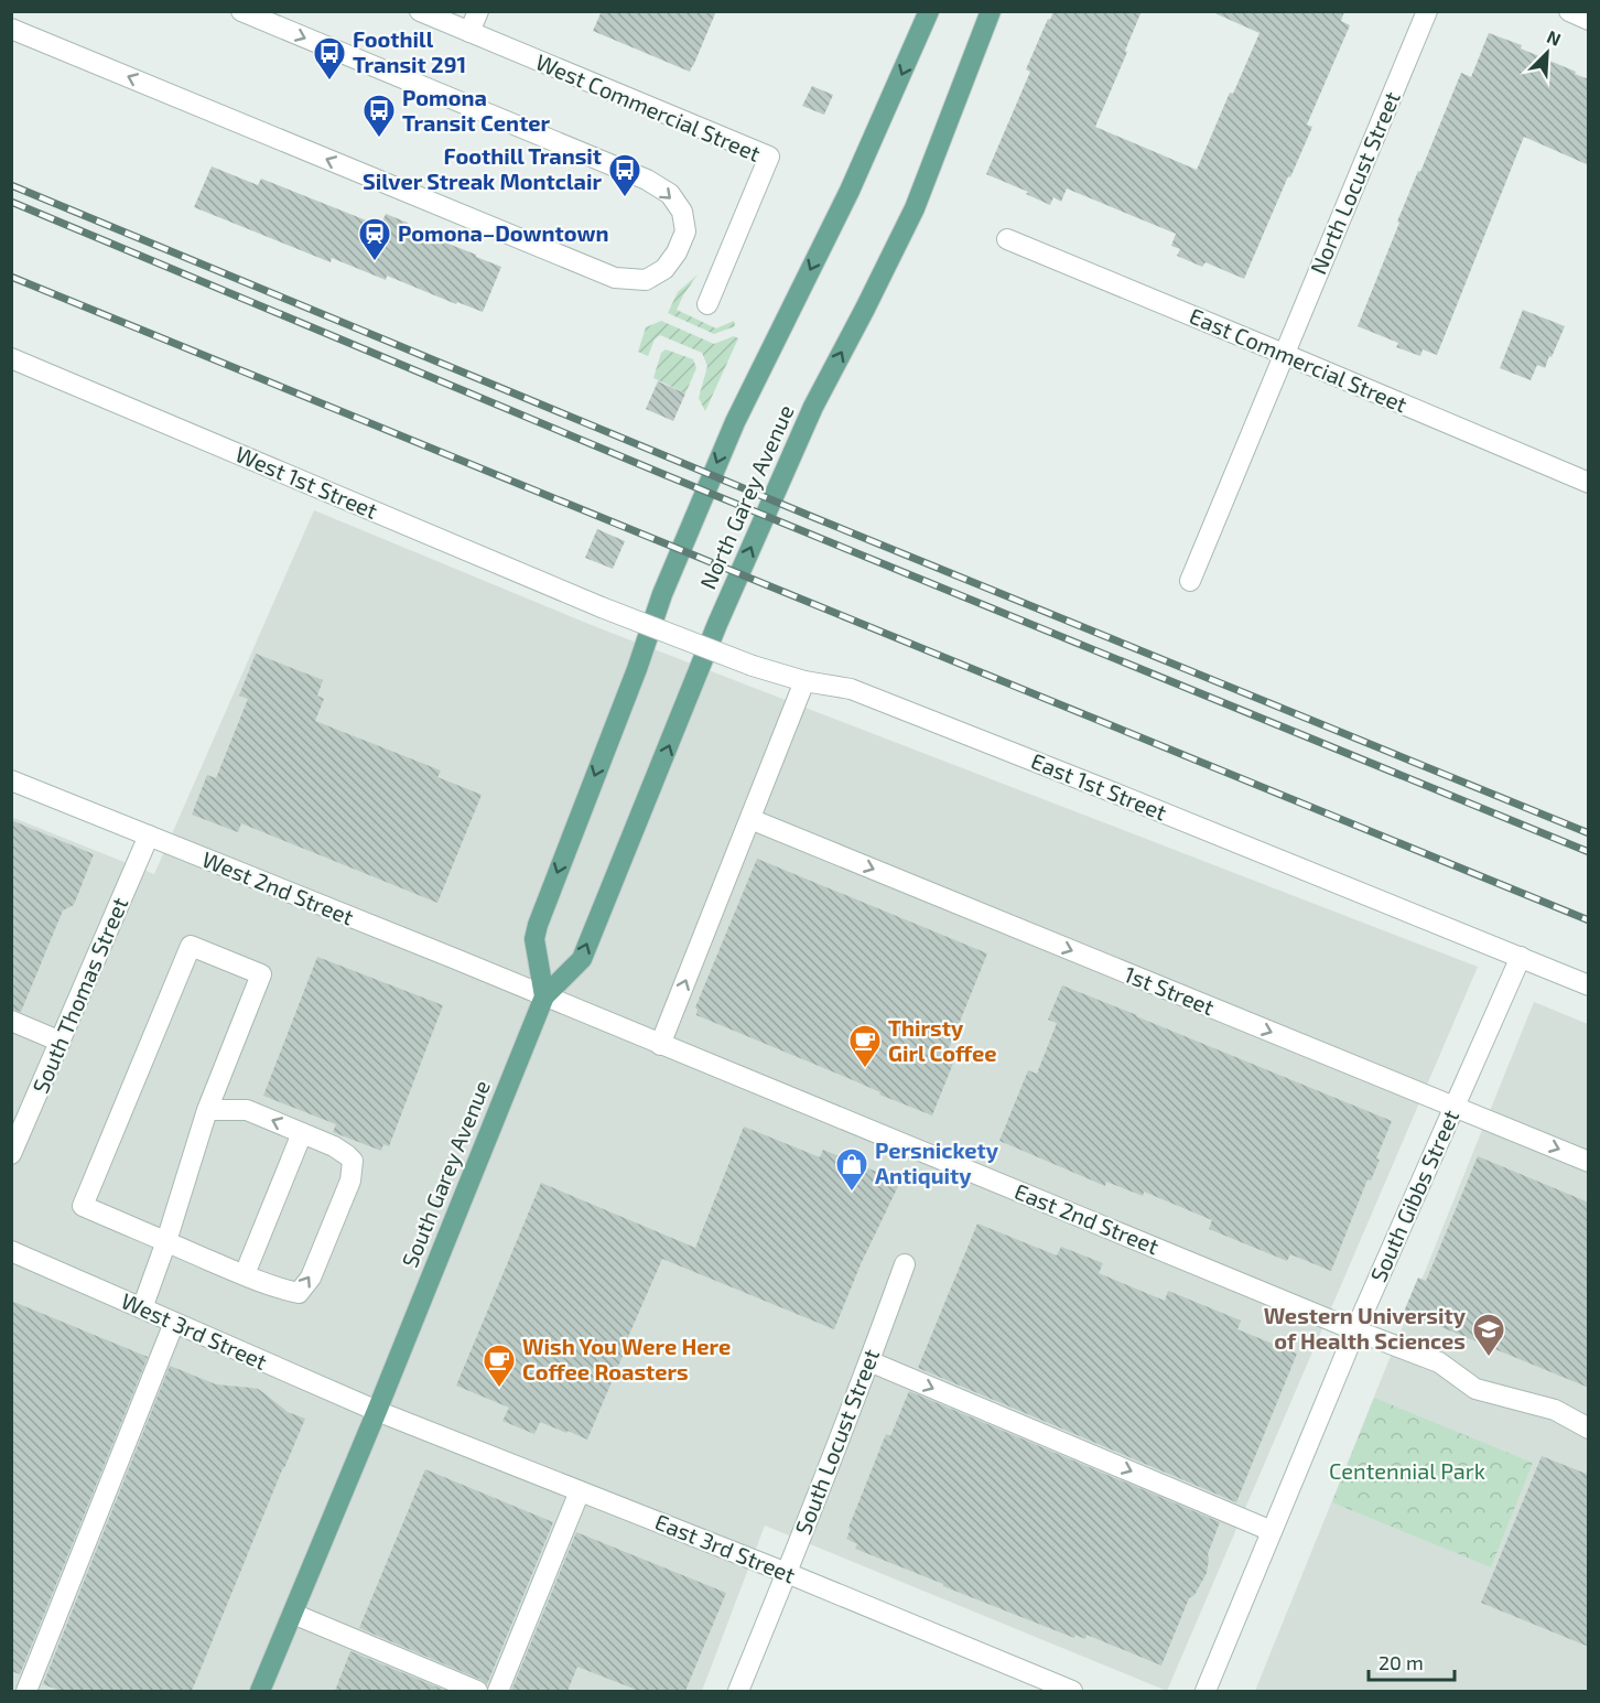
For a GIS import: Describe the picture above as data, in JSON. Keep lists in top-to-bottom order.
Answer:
{
  "streets": {
    "main road": ["North Garey Avenue", "South Garey Avenue"],
    "street": [
      "West Commercial Street",
      "North Locust Street",
      "East Commercial Street",
      "West 1st Street",
      "East 1st Street",
      "West 2nd Street",
      "1st Street",
      "South Thomas Street",
      "South Gibbs Street",
      "East 2nd Street",
      "West 3rd Street",
      "South Locust Street",
      "East 3rd Street"
    ]
  },
  "crossings": [
    ["North Locust Street", "East Commercial Street"],
    ["West 1st Street", "East 1st Street"],
    ["North Garey Avenue", "West 2nd Street"],
    ["North Garey Avenue", "South Garey Avenue"],
    ["North Garey Avenue", "East 2nd Street"],
    ["East 1st Street", "South Gibbs Street"],
    ["West 2nd Street", "South Thomas Street"],
    ["West 2nd Street", "South Garey Avenue"],
    ["West 2nd Street", "East 2nd Street"],
    ["1st Street", "South Gibbs Street"],
    ["South Garey Avenue", "East 2nd Street"],
    ["South Garey Avenue", "West 3rd Street"],
    ["South Garey Avenue", "East 3rd Street"],
    ["South Gibbs Street", "East 2nd Street"],
    ["West 3rd Street", "East 3rd Street"],
    ["South Locust Street", "East 3rd Street"]
  ],
  "one_way": ["1st Street"],
  "parks": ["Centennial Park"],
  "places": {
    "bus stop": ["Foothill Transit 291", "Pomona Transit Center", "Foothill Transit Silver Streak Montclair"],
    "station": ["Pomona–Downtown"],
    "cafe": ["Thirsty Girl Coffee", "Wish You Were Here Coffee Roasters"],
    "shop": ["Persnickety Antiquity"],
    "school or university": ["Western University of Health Sciences"]
  },
  "scale_bar": "20 m",
  "north": "top right"
}
